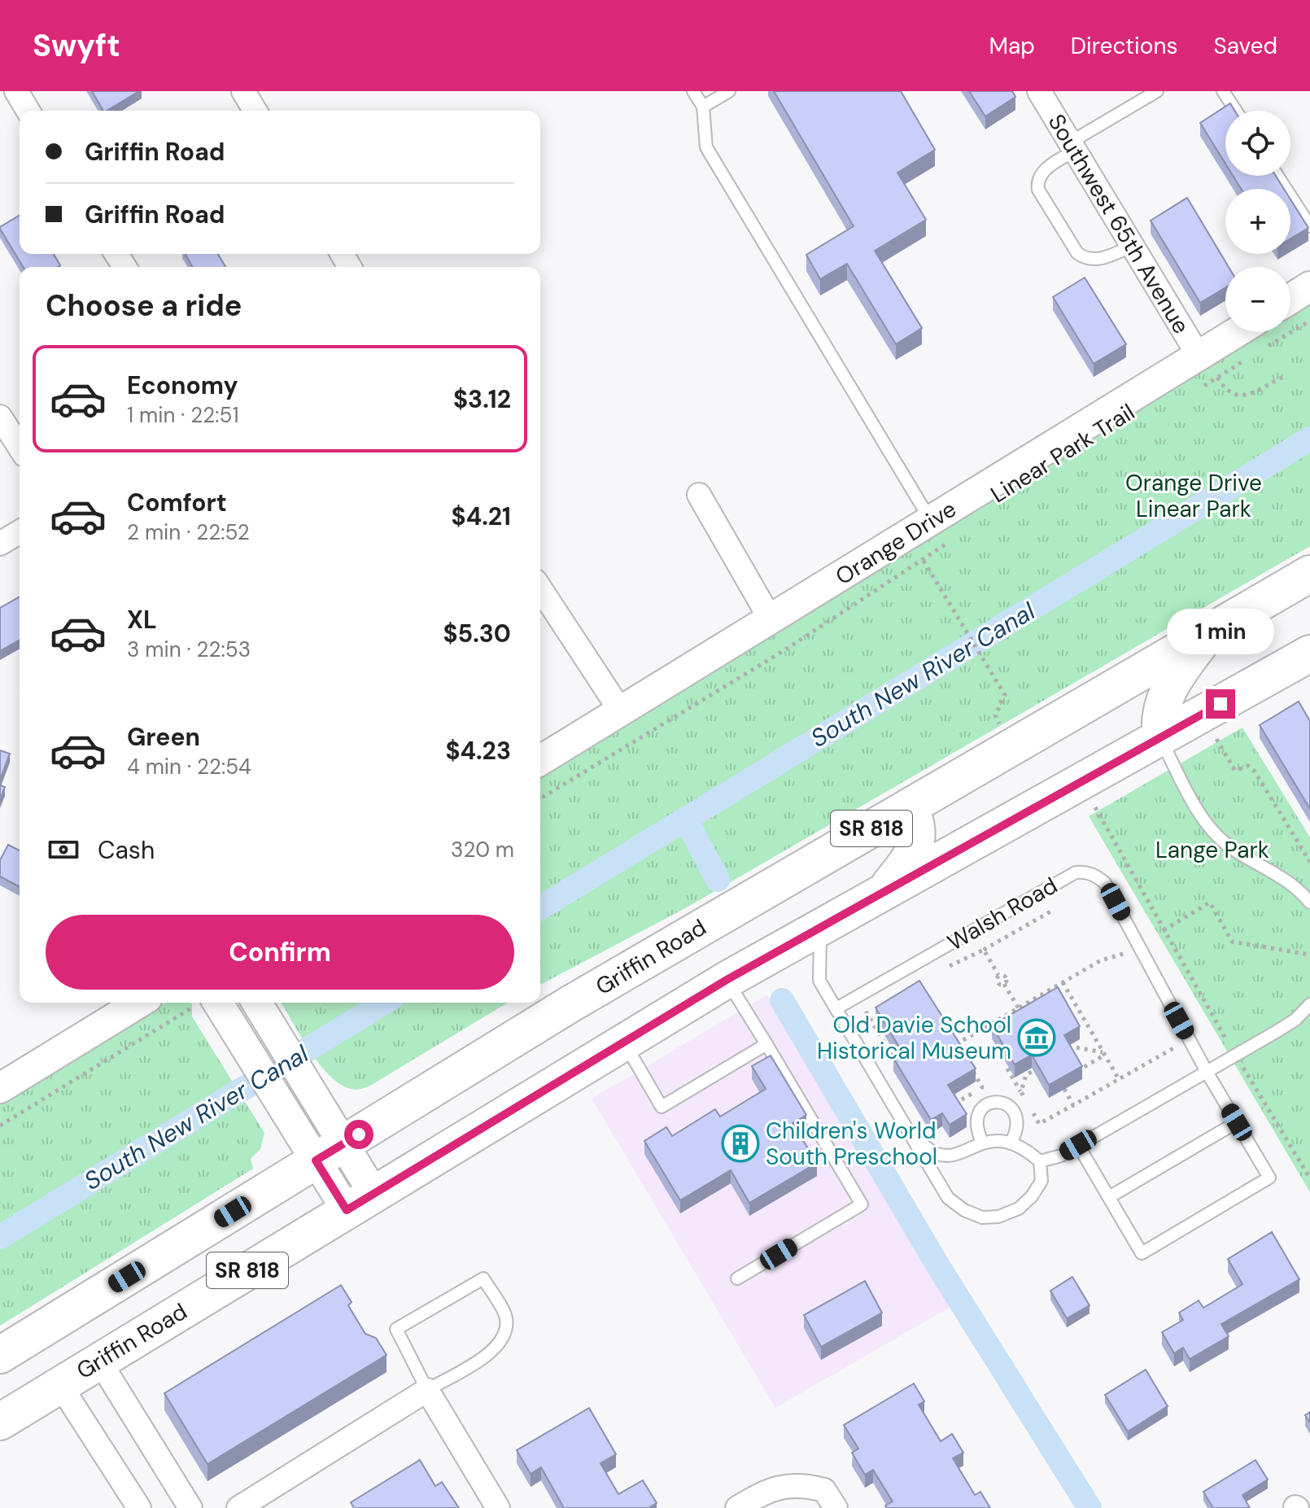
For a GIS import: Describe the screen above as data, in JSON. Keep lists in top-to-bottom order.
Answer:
{
  "streets": {
    "main road": ["SR 818", "Griffin Road"],
    "street": ["Southwest 65th Avenue", "Orange Drive"],
    "lane": ["Walsh Road"]
  },
  "crossings": [
    ["Southwest 65th Avenue", "Orange Drive"]
  ],
  "water": ["South New River Canal"],
  "parks": ["Orange Drive Linear Park", "Lange Park"],
  "places": {
    "museum": ["Old Davie School Historical Museum"],
    "building": ["Children's World South Preschool"]
  },
  "page": {
    "header": "Swyft",
    "nav": ["Map", "Directions", "Saved"],
    "map_buttons": ["+", "−"],
    "banner": ["Griffin Road", "Griffin Road"],
    "heading": "Choose a ride",
    "list": [
      {
        "name": "Economy",
        "note": "1 min · 22:51",
        "value": "$3.12"
      },
      {
        "name": "Comfort",
        "note": "2 min · 22:52",
        "value": "$4.21"
      },
      {
        "name": "XL",
        "note": "3 min · 22:53",
        "value": "$5.30"
      },
      {
        "name": "Green",
        "note": "4 min · 22:54",
        "value": "$4.23"
      }
    ],
    "bubble": "1 min",
    "pay": ["Cash", "320 m"],
    "buttons": "Confirm"
  }
}
